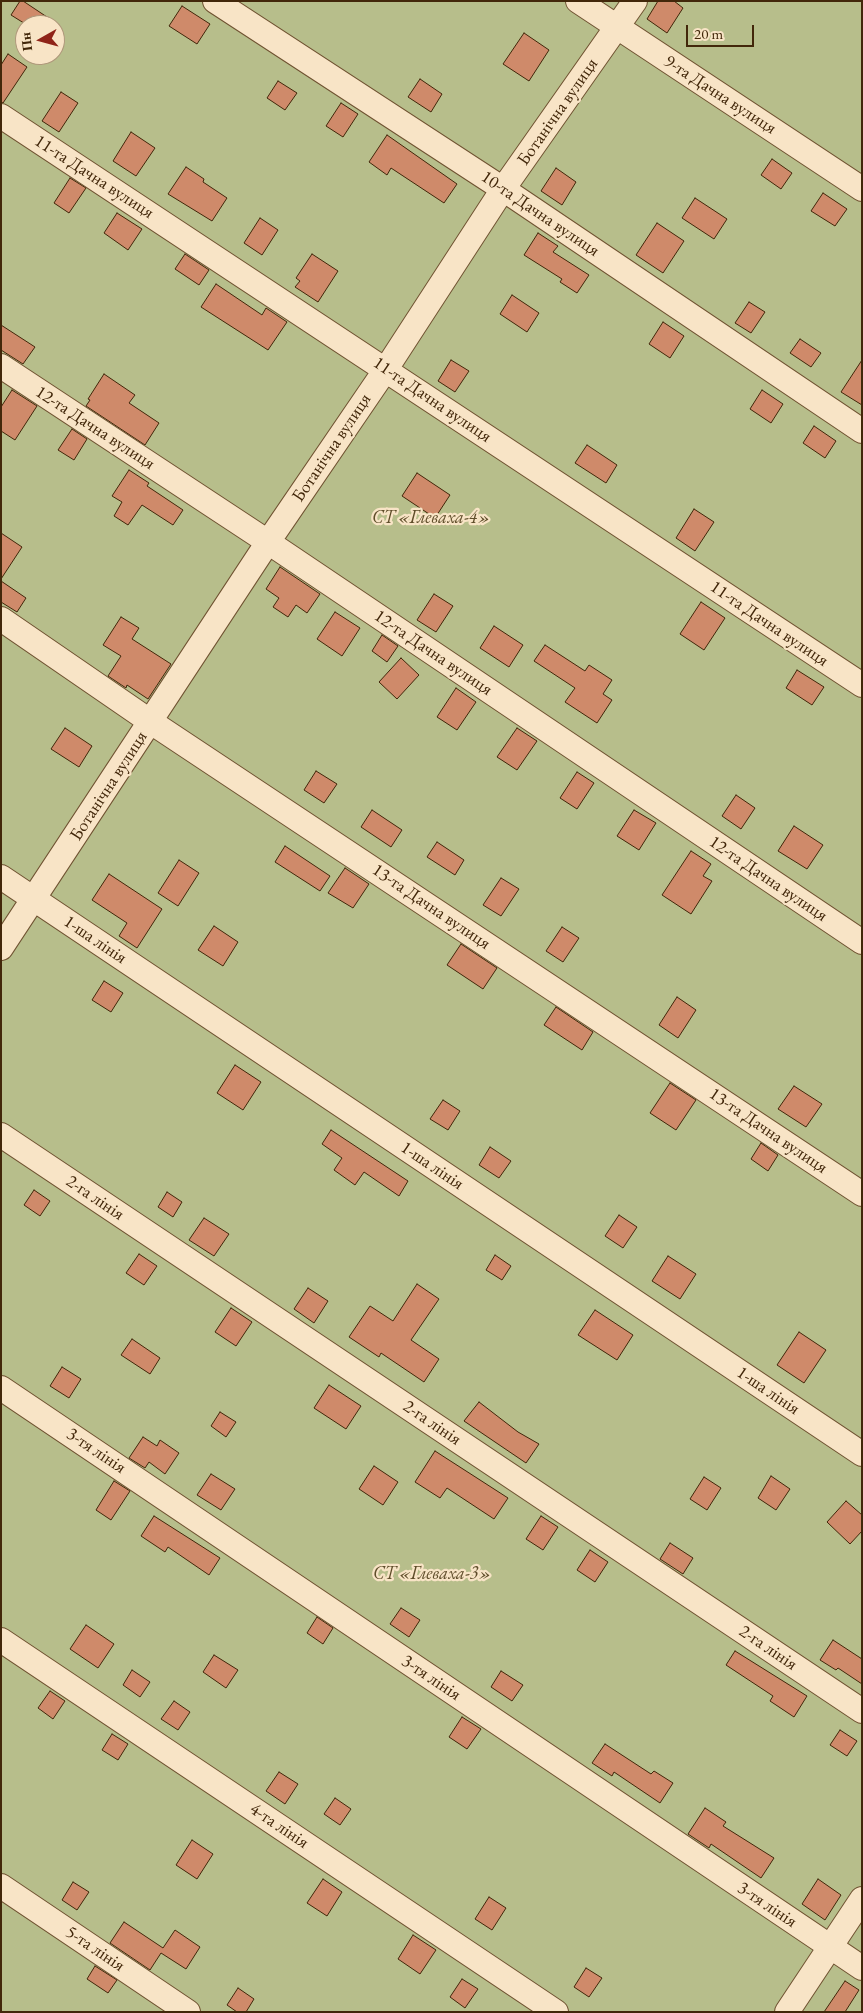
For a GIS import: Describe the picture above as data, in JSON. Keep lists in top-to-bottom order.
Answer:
{
  "streets": {
    "street": [
      "9-та Дачна вулиця",
      "Ботанічна вулиця",
      "11-та Дачна вулиця",
      "10-та Дачна вулиця",
      "12-та Дачна вулиця",
      "13-та Дачна вулиця",
      "1-ша лінія",
      "2-га лінія",
      "3-тя лінія",
      "4-та лінія",
      "5-та лінія"
    ]
  },
  "crossings": [
    ["9-та Дачна вулиця", "Ботанічна вулиця"],
    ["Ботанічна вулиця", "11-та Дачна вулиця"],
    ["Ботанічна вулиця", "10-та Дачна вулиця"],
    ["Ботанічна вулиця", "12-та Дачна вулиця"],
    ["Ботанічна вулиця", "13-та Дачна вулиця"],
    ["Ботанічна вулиця", "1-ша лінія"]
  ],
  "parks": ["СТ «Глеваха-4»", "СТ «Глеваха-3»"],
  "scale_bar": "20 m",
  "north": "left"
}
